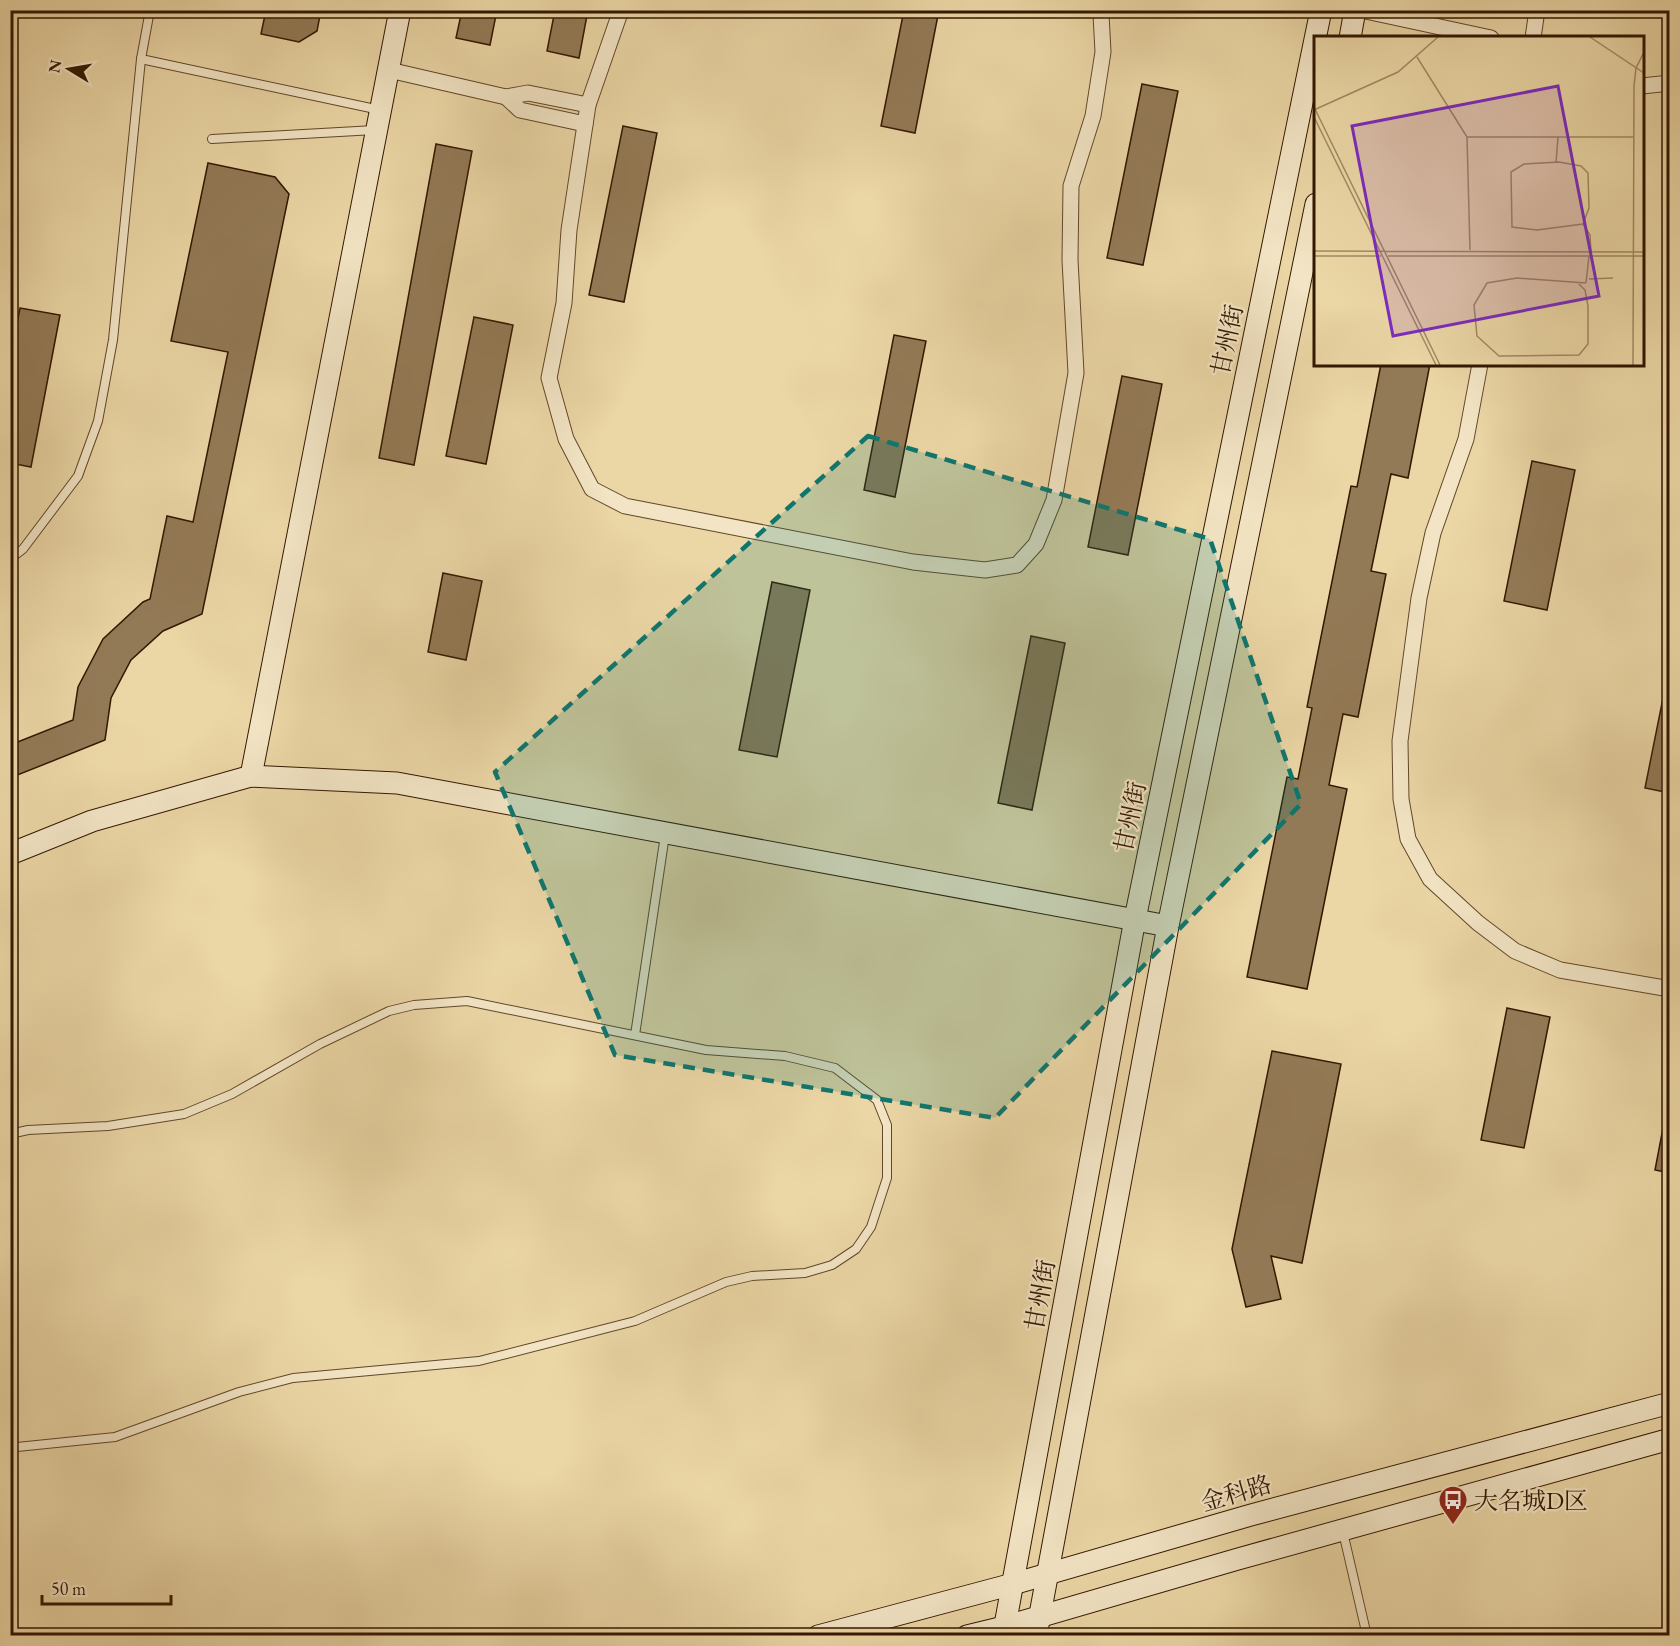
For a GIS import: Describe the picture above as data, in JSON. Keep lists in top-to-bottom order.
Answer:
{
  "streets": {
    "street": ["甘州街", "金科路"]
  },
  "crossings": [
    ["甘州街", "金科路"]
  ],
  "places": {
    "bus stop": ["大名城D区"]
  },
  "scale_bar": "50 m",
  "north": "left"
}
